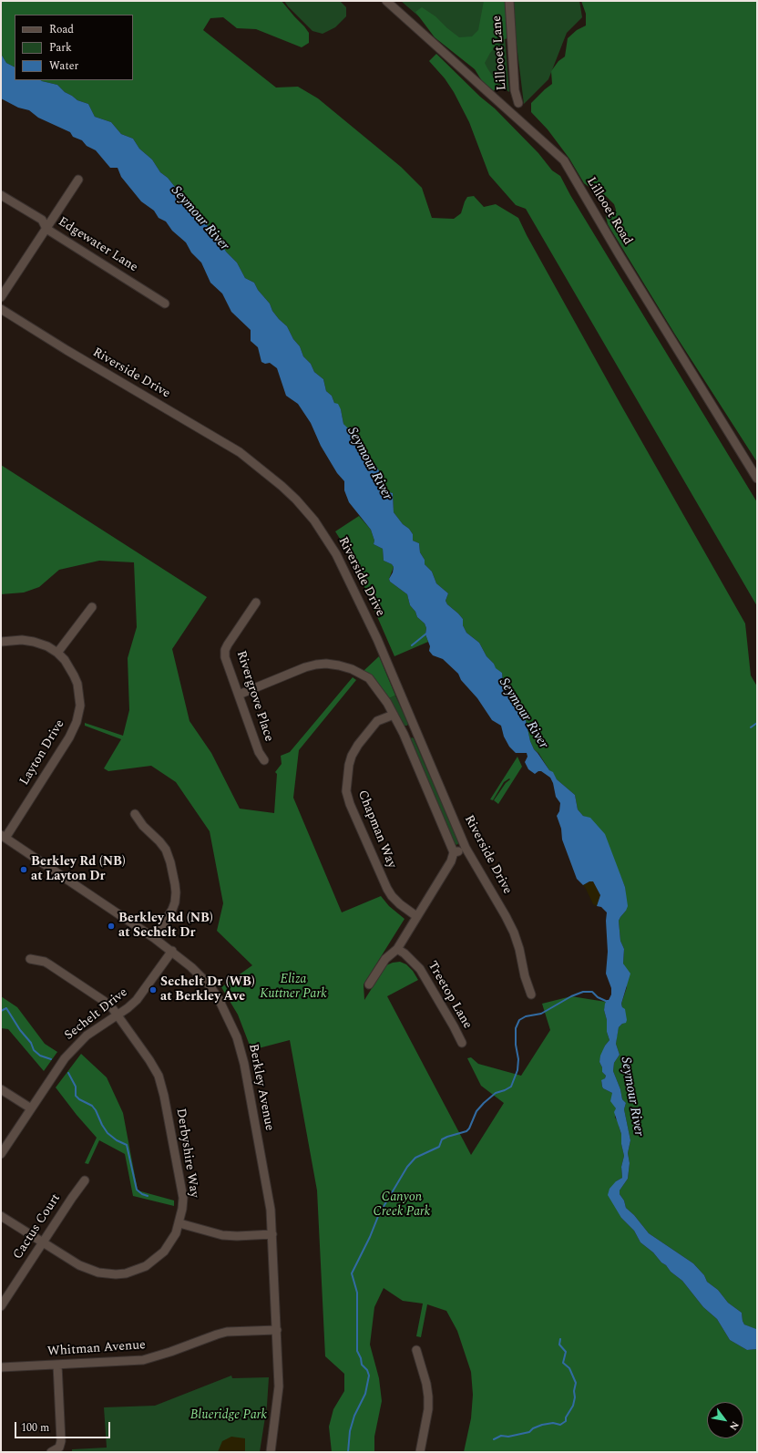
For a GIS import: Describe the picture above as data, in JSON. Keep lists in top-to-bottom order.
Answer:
{
  "streets": {
    "street": [
      "Lillooet Lane",
      "Lillooet Road",
      "Edgewater Lane",
      "Riverside Drive",
      "Rivergrove Place",
      "Layton Drive",
      "Chapman Way",
      "Treetop Lane",
      "Sechelt Drive",
      "Berkley Avenue",
      "Derbyshire Way",
      "Cactus Court",
      "Whitman Avenue"
    ]
  },
  "crossings": [
    ["Riverside Drive", "Rivergrove Place"],
    ["Riverside Drive", "Chapman Way"],
    ["Layton Drive", "Berkley Avenue"],
    ["Sechelt Drive", "Berkley Avenue"],
    ["Sechelt Drive", "Derbyshire Way"],
    ["Berkley Avenue", "Whitman Avenue"],
    ["Derbyshire Way", "Cactus Court"]
  ],
  "water": ["Seymour River"],
  "parks": ["Eliza Kuttner Park", "Canyon Creek Park", "Blueridge Park"],
  "places": ["Berkley Rd (NB) at Layton Dr", "Berkley Rd (NB) at Sechelt Dr", "Sechelt Dr (WB) at Berkley Ave"],
  "legend": ["Road", "Park", "Water"],
  "scale_bar": "100 m",
  "north": "bottom right"
}
